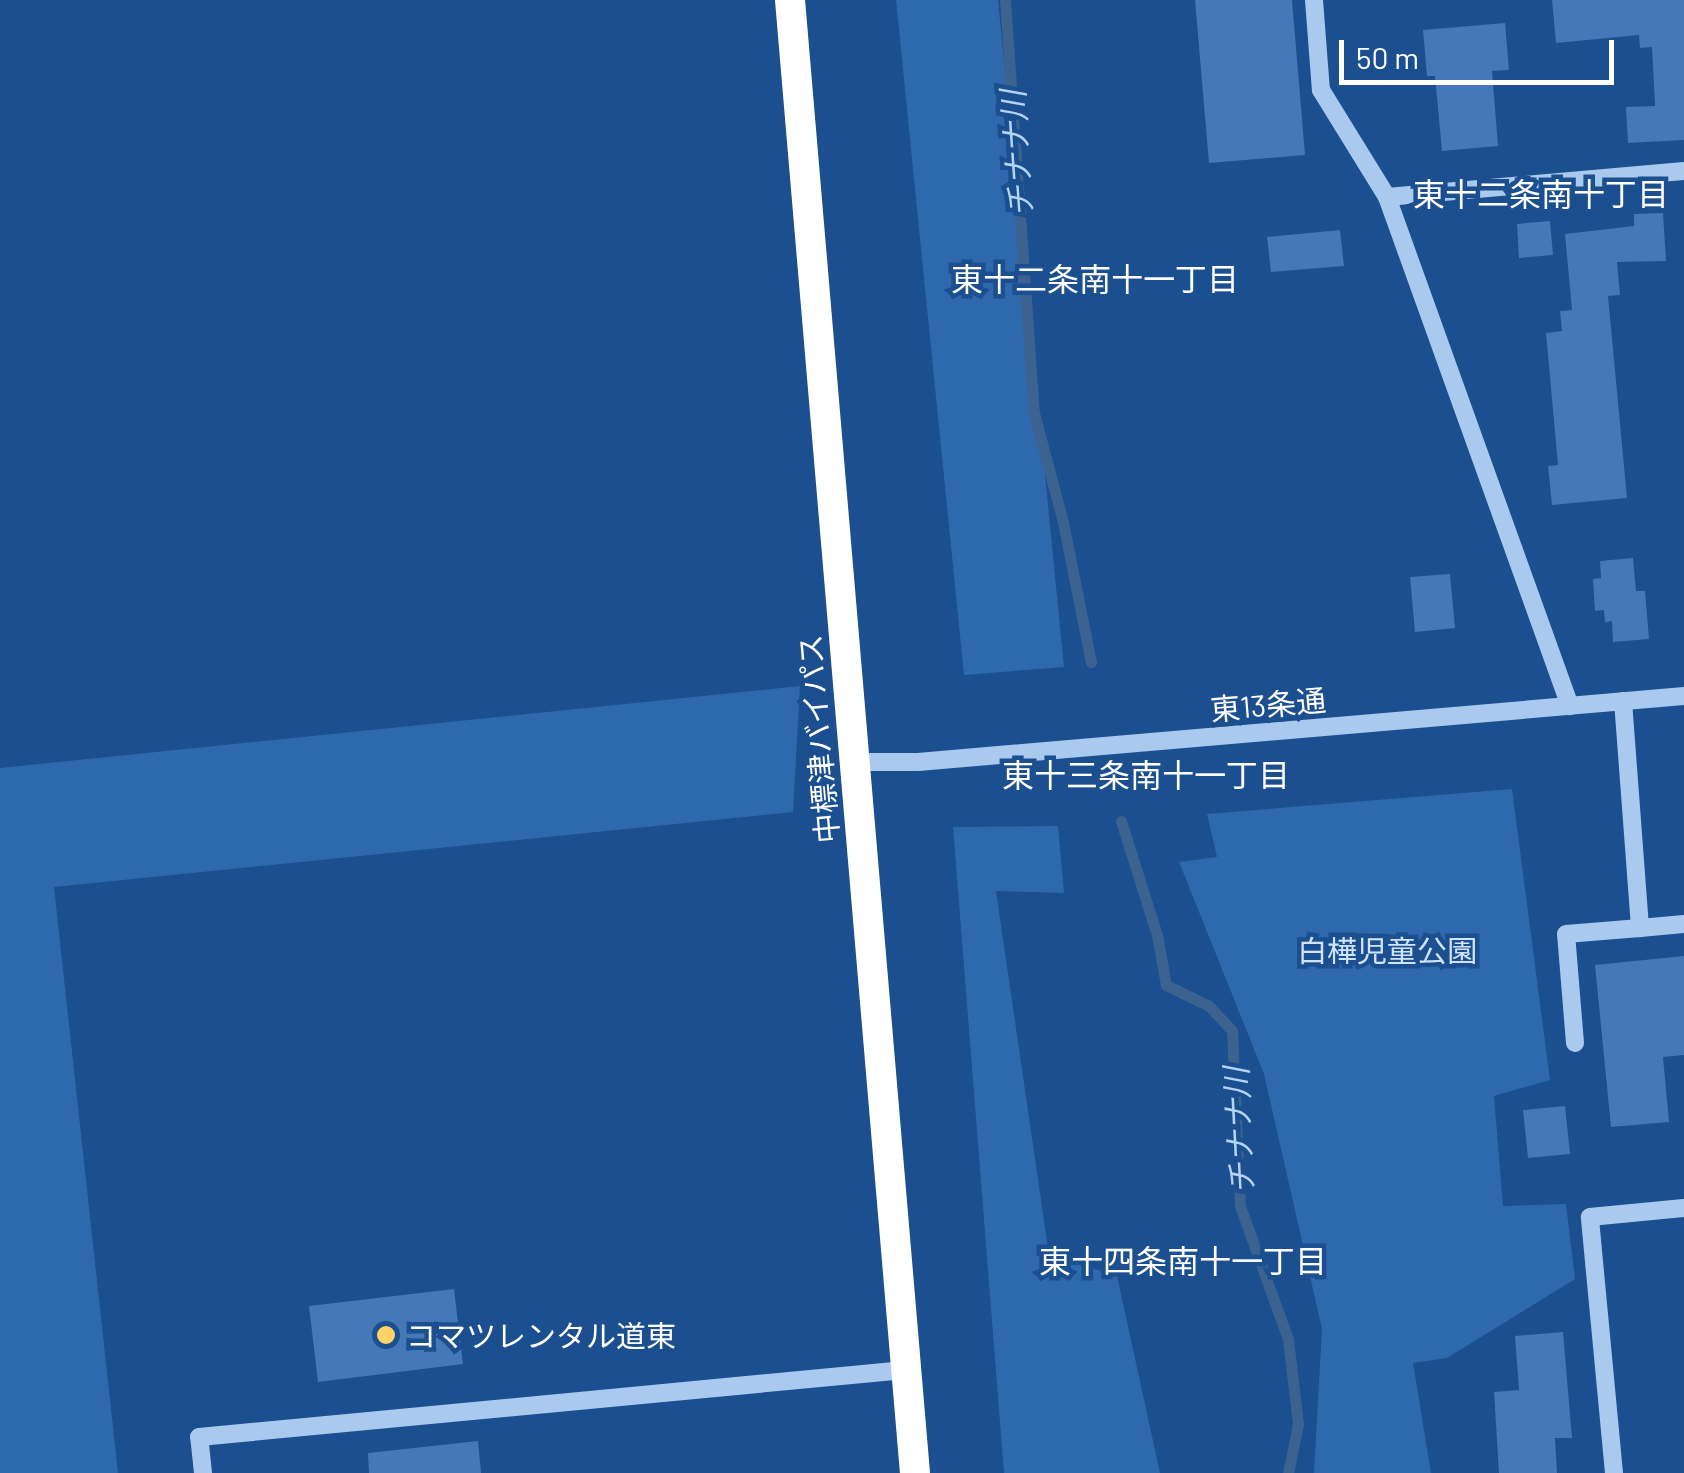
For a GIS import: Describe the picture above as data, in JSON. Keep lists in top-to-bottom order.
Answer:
{
  "streets": {
    "highway": ["中標津バイパス"],
    "street": ["東13条通"]
  },
  "crossings": [
    ["東13条通", "中標津バイパス"]
  ],
  "districts": [
    "東十二条南十丁目",
    "東十二条南十一丁目",
    "東十三条南十一丁目",
    "東十四条南十一丁目"
  ],
  "water": ["チナナ川"],
  "parks": ["白樺児童公園"],
  "places": ["コマツレンタル道東"],
  "scale_bar": "50 m"
}
